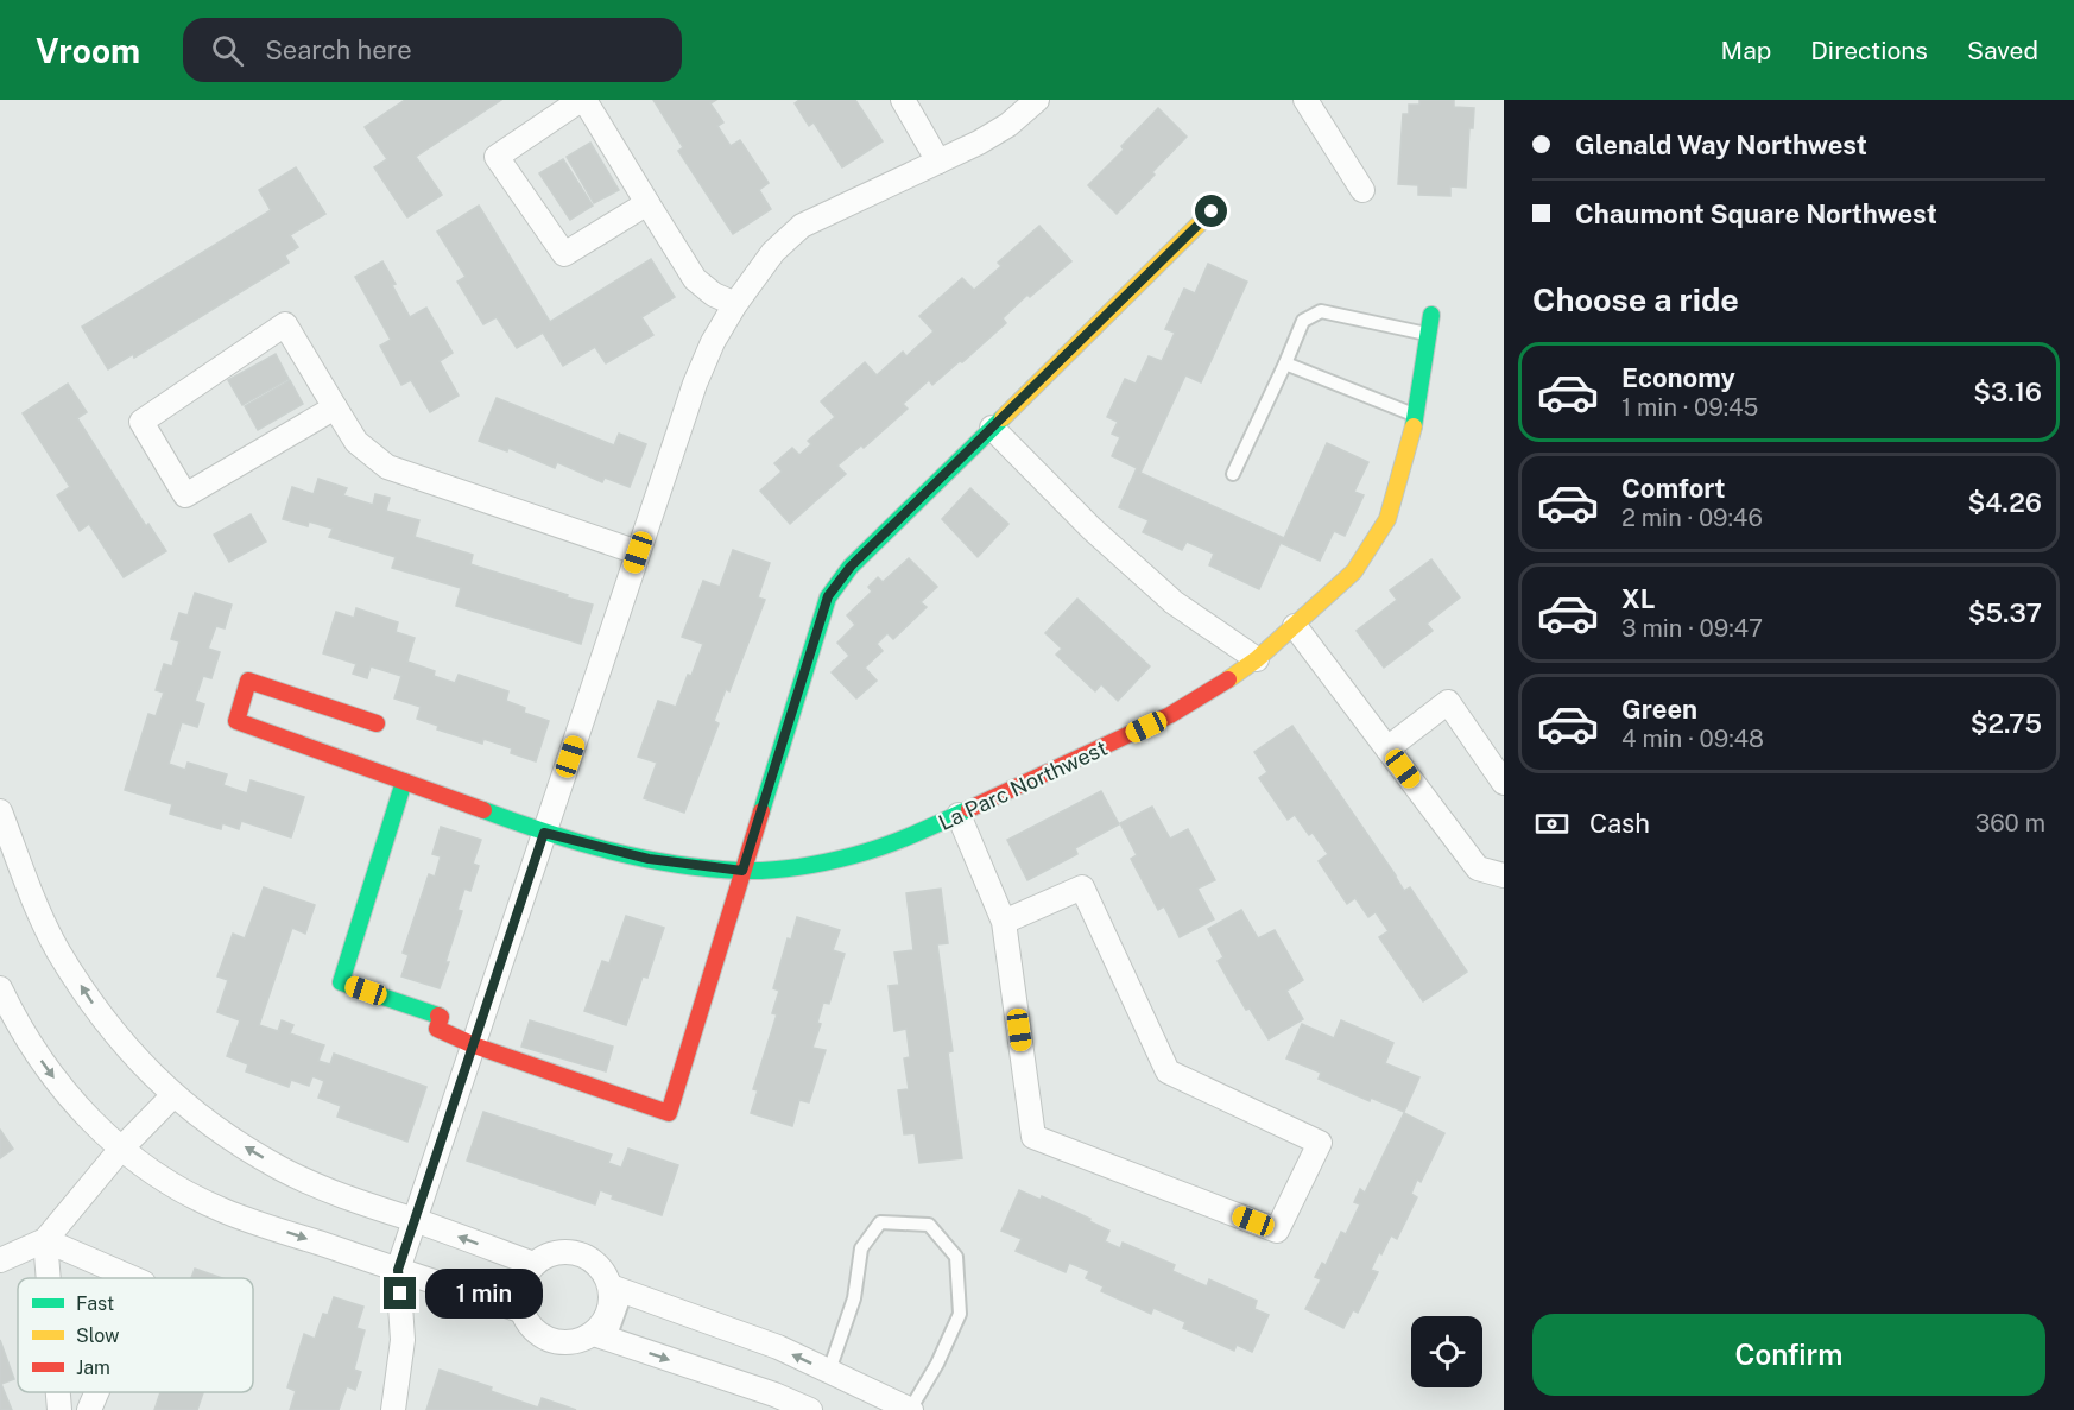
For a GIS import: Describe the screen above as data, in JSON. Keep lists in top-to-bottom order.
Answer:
{
  "streets": {
    "street": ["La Parc Northwest"]
  },
  "legend": ["Fast", "Slow", "Jam"],
  "page": {
    "header": "Vroom",
    "search": "Search here",
    "nav": ["Map", "Directions", "Saved"],
    "banner": ["Glenald Way Northwest", "Chaumont Square Northwest"],
    "heading": "Choose a ride",
    "list": [
      {
        "name": "Economy",
        "note": "1 min · 09:45",
        "value": "$3.16"
      },
      {
        "name": "Comfort",
        "note": "2 min · 09:46",
        "value": "$4.26"
      },
      {
        "name": "XL",
        "note": "3 min · 09:47",
        "value": "$5.37"
      },
      {
        "name": "Green",
        "note": "4 min · 09:48",
        "value": "$2.75"
      }
    ],
    "pay": ["Cash", "360 m"],
    "bubble": "1 min",
    "buttons": "Confirm"
  }
}
